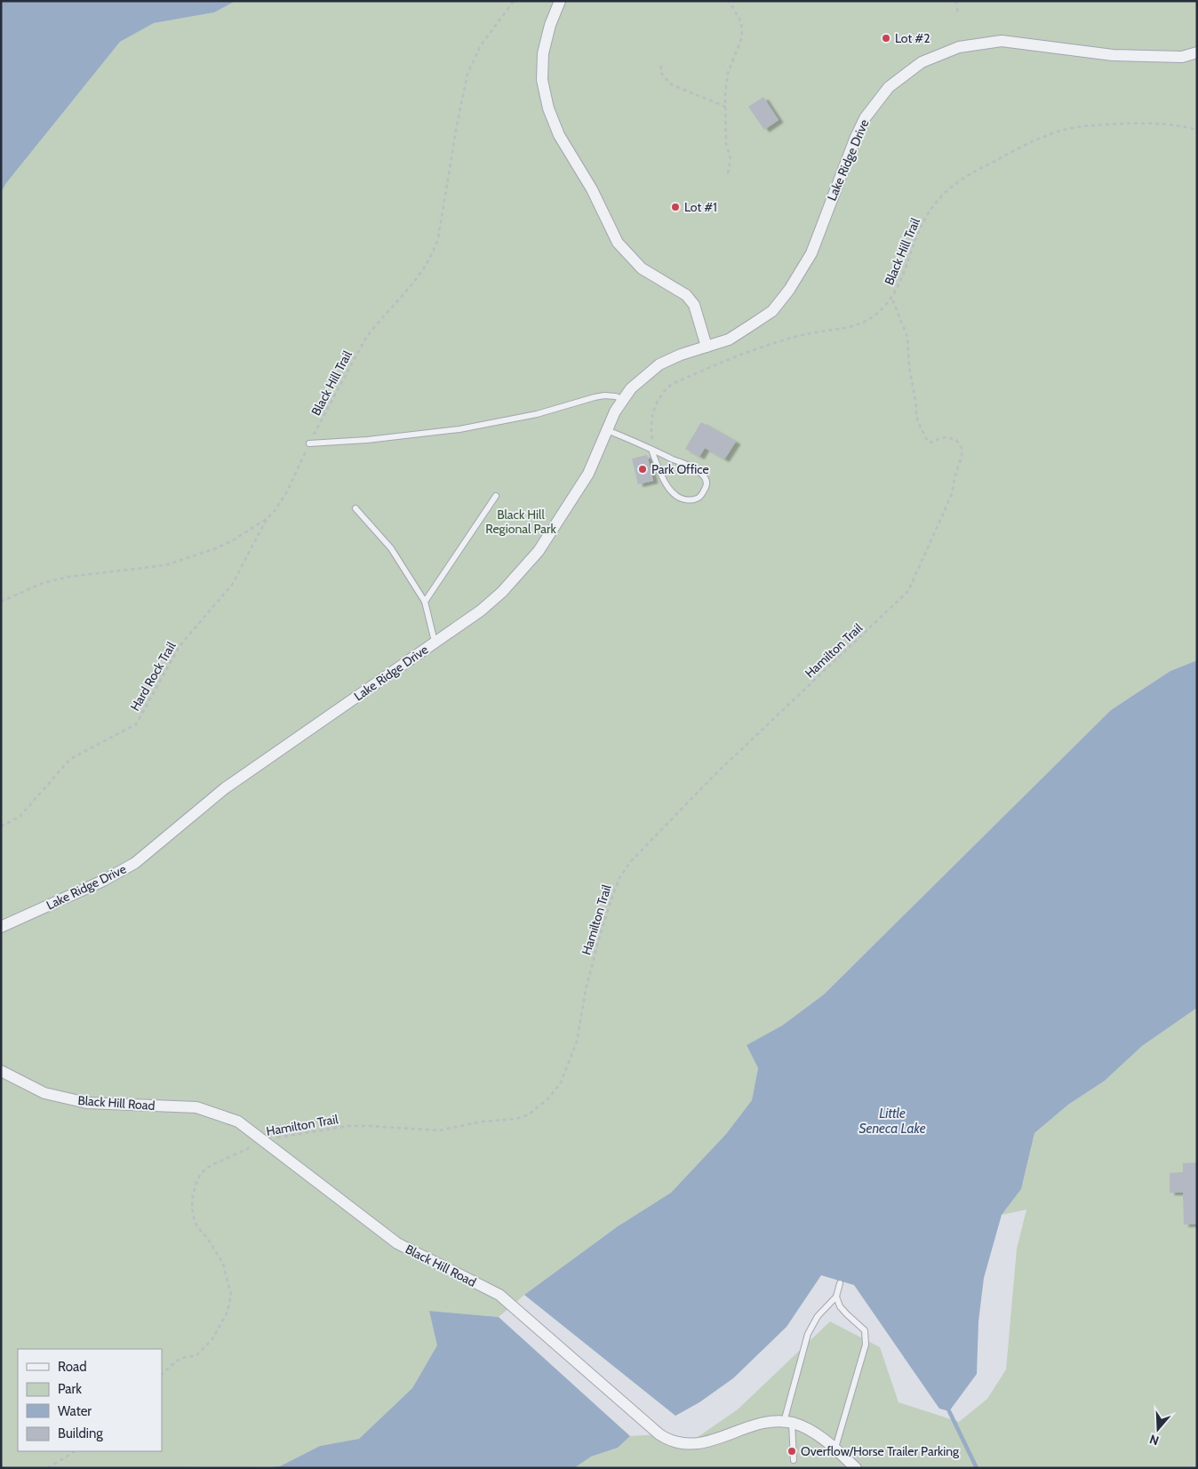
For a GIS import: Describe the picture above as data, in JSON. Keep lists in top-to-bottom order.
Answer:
{
  "streets": {
    "street": ["Lake Ridge Drive", "Black Hill Road"],
    "path": ["Black Hill Trail", "Hamilton Trail", "Hard Rock Trail"]
  },
  "crossings": [
    ["Black Hill Trail", "Hamilton Trail"],
    ["Black Hill Trail", "Hard Rock Trail"],
    ["Hamilton Trail", "Black Hill Road"]
  ],
  "water": ["Little Seneca Lake"],
  "parks": ["Black Hill Regional Park"],
  "places": [
    "Lot #2",
    "Lot #1",
    "Park Office",
    "Overflow/Horse Trailer Parking"
  ],
  "legend": [
    "Road",
    "Park",
    "Water",
    "Building"
  ],
  "north": "bottom"
}
